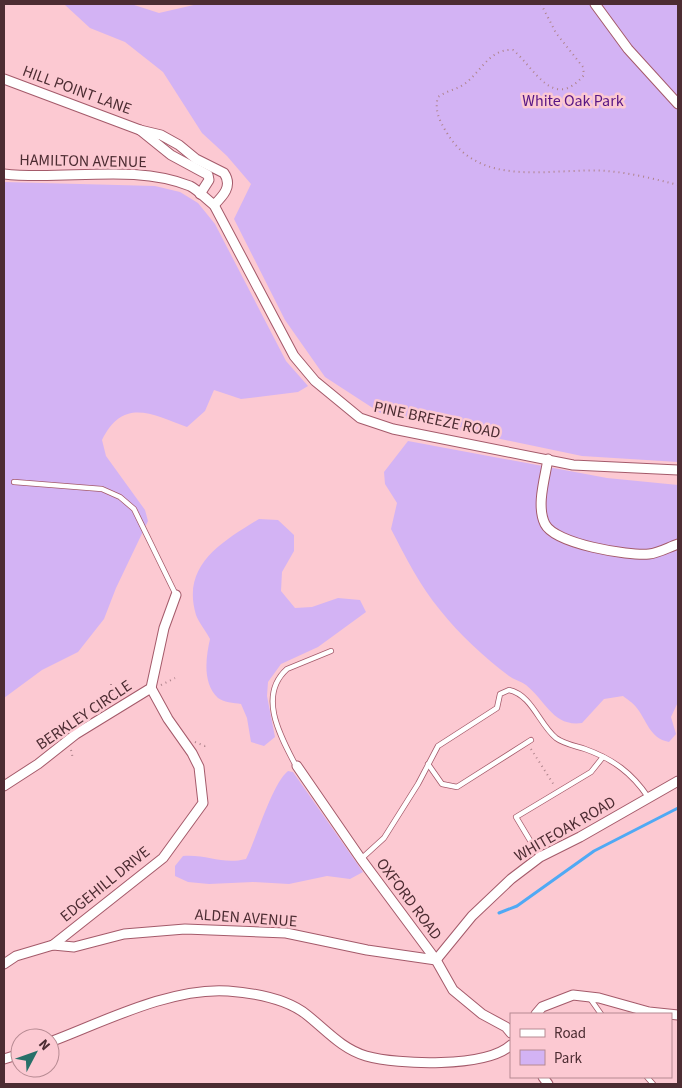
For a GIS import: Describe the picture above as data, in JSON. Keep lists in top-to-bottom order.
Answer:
{
  "streets": {
    "street": [
      "HILL POINT LANE",
      "HAMILTON AVENUE",
      "PINE BREEZE ROAD",
      "BERKLEY CIRCLE",
      "WHITEOAK ROAD",
      "EDGEHILL DRIVE",
      "OXFORD ROAD",
      "ALDEN AVENUE"
    ]
  },
  "crossings": [
    ["HILL POINT LANE", "HAMILTON AVENUE"],
    ["HILL POINT LANE", "PINE BREEZE ROAD"],
    ["HAMILTON AVENUE", "PINE BREEZE ROAD"],
    ["BERKLEY CIRCLE", "EDGEHILL DRIVE"],
    ["WHITEOAK ROAD", "OXFORD ROAD"],
    ["WHITEOAK ROAD", "ALDEN AVENUE"],
    ["EDGEHILL DRIVE", "ALDEN AVENUE"],
    ["OXFORD ROAD", "ALDEN AVENUE"]
  ],
  "parks": ["White Oak Park"],
  "legend": ["Road", "Park"],
  "north": "top right"
}
